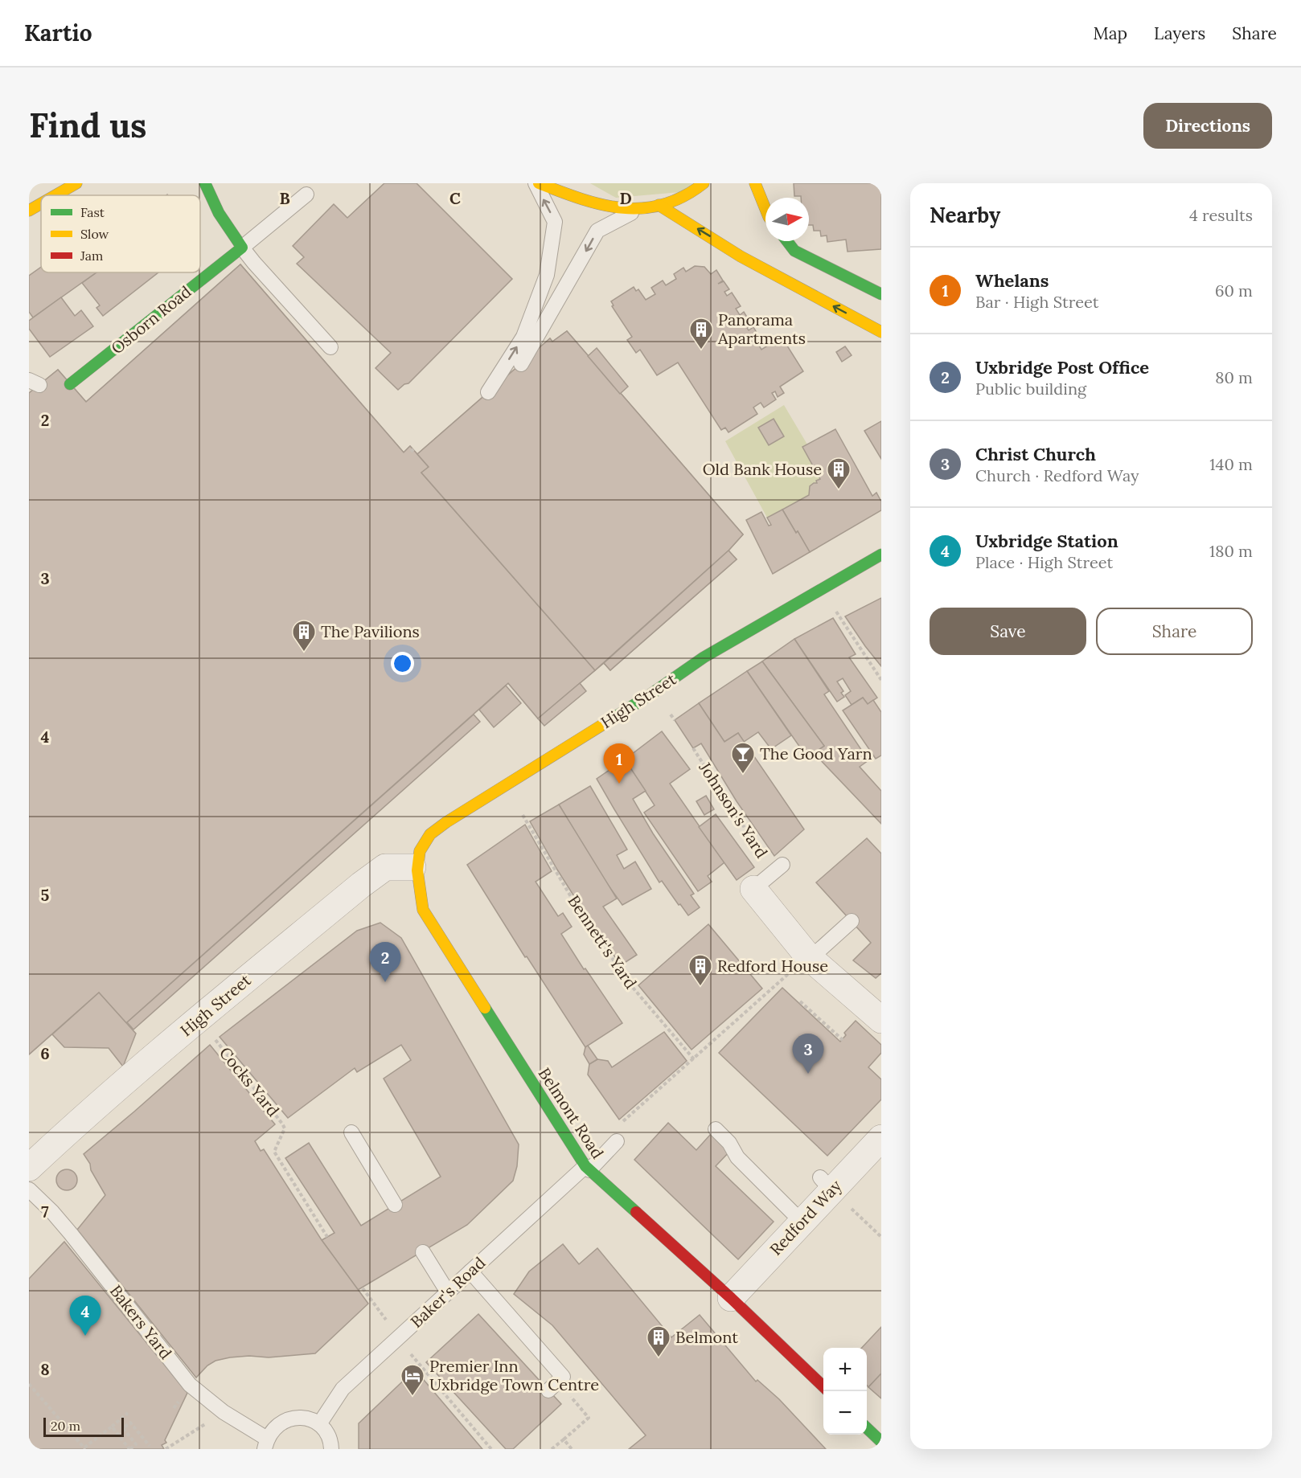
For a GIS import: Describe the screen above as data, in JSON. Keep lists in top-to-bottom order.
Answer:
{
  "streets": {
    "street": [
      "Osborn Road",
      "High Street",
      "Belmont Road",
      "Redford Way"
    ],
    "lane": ["Baker's Road", "Bakers Yard"],
    "path": ["Johnson's Yard", "Bennett's Yard", "Cocks Yard"]
  },
  "crossings": [
    ["High Street", "Belmont Road"],
    ["Belmont Road", "Redford Way"],
    ["Belmont Road", "Baker's Road"]
  ],
  "places": {
    "building": [
      "Panorama Apartments",
      "Old Bank House",
      "The Pavilions",
      "Redford House",
      "Belmont"
    ],
    "bar": ["The Good Yarn"],
    "hotel": ["Premier Inn Uxbridge Town Centre"]
  },
  "legend": ["Fast", "Slow", "Jam"],
  "scale_bar": "20 m",
  "north": "right",
  "page": {
    "header": "Kartio",
    "nav": ["Map", "Layers", "Share"],
    "buttons": [
      "Directions",
      ["Save", "Share"]
    ],
    "title": "Find us",
    "heading": ["Nearby", "4 results"],
    "list": [
      {
        "mark": "1",
        "name": "Whelans",
        "note": "Bar · High Street",
        "value": "60 m"
      },
      {
        "mark": "2",
        "name": "Uxbridge Post Office",
        "note": "Public building",
        "value": "80 m"
      },
      {
        "mark": "3",
        "name": "Christ Church",
        "note": "Church · Redford Way",
        "value": "140 m"
      },
      {
        "mark": "4",
        "name": "Uxbridge Station",
        "note": "Place · High Street",
        "value": "180 m"
      }
    ],
    "pins": [
      "1",
      "2",
      "3",
      "4"
    ],
    "map_buttons": ["+", "−"],
    "scale": "20 m"
  },
  "grid": {
    "columns": ["B", "C", "D"],
    "rows": [
      "2",
      "3",
      "4",
      "5",
      "6",
      "7",
      "8"
    ]
  }
}
